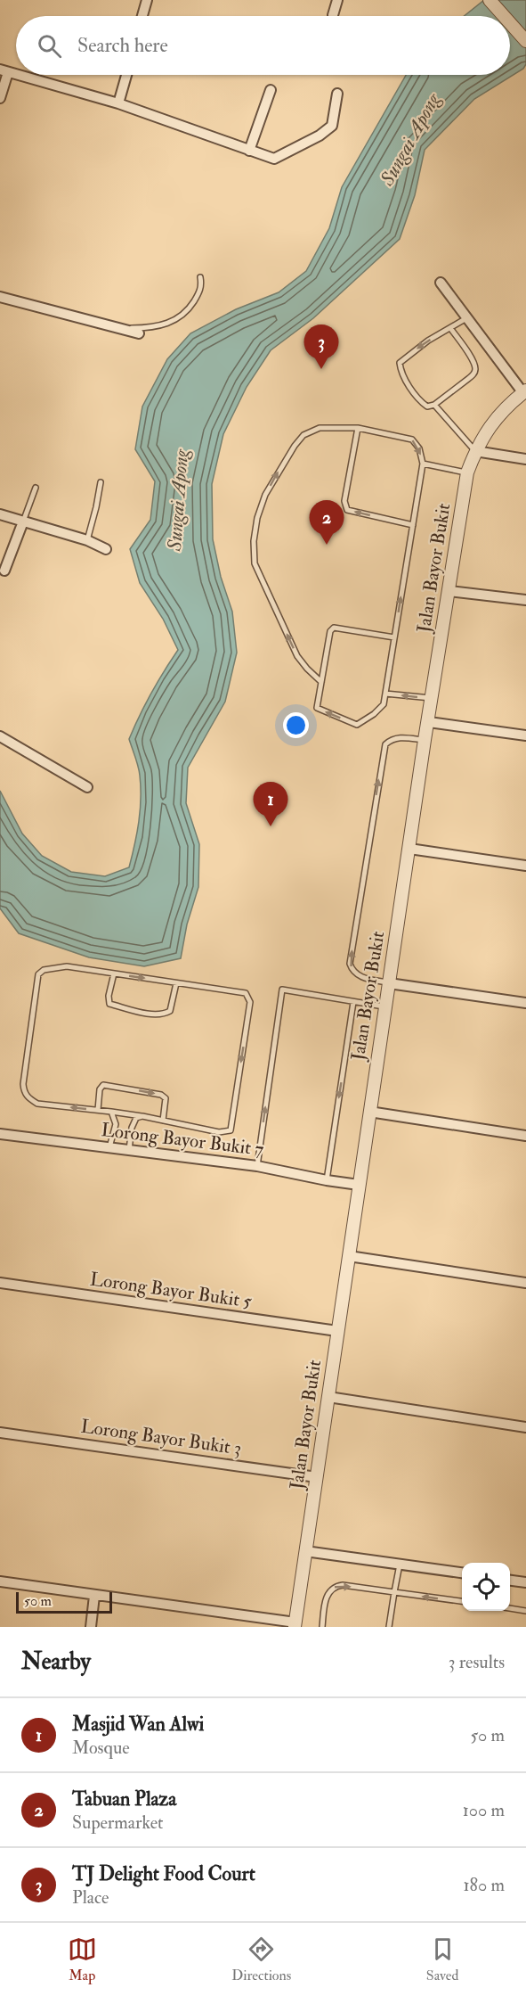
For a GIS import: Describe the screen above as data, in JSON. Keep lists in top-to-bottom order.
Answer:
{
  "streets": {
    "street": [
      "Jalan Bayor Bukit",
      "Lorong Bayor Bukit 7",
      "Lorong Bayor Bukit 5",
      "Lorong Bayor Bukit 3"
    ]
  },
  "crossings": [
    ["Jalan Bayor Bukit", "Lorong Bayor Bukit 7"],
    ["Jalan Bayor Bukit", "Lorong Bayor Bukit 5"],
    ["Jalan Bayor Bukit", "Lorong Bayor Bukit 3"]
  ],
  "water": ["Sungai Apong"],
  "scale_bar": "50 m",
  "page": {
    "search": "Search here",
    "pins": ["3", "2", "1"],
    "scale": "50 m",
    "heading": ["Nearby", "3 results"],
    "list": [
      {
        "mark": "1",
        "name": "Masjid Wan Alwi",
        "note": "Mosque",
        "value": "50 m"
      },
      {
        "mark": "2",
        "name": "Tabuan Plaza",
        "note": "Supermarket",
        "value": "100 m"
      },
      {
        "mark": "3",
        "name": "TJ Delight Food Court",
        "note": "Place",
        "value": "180 m"
      }
    ],
    "nav": ["Map", "Directions", "Saved"]
  }
}
